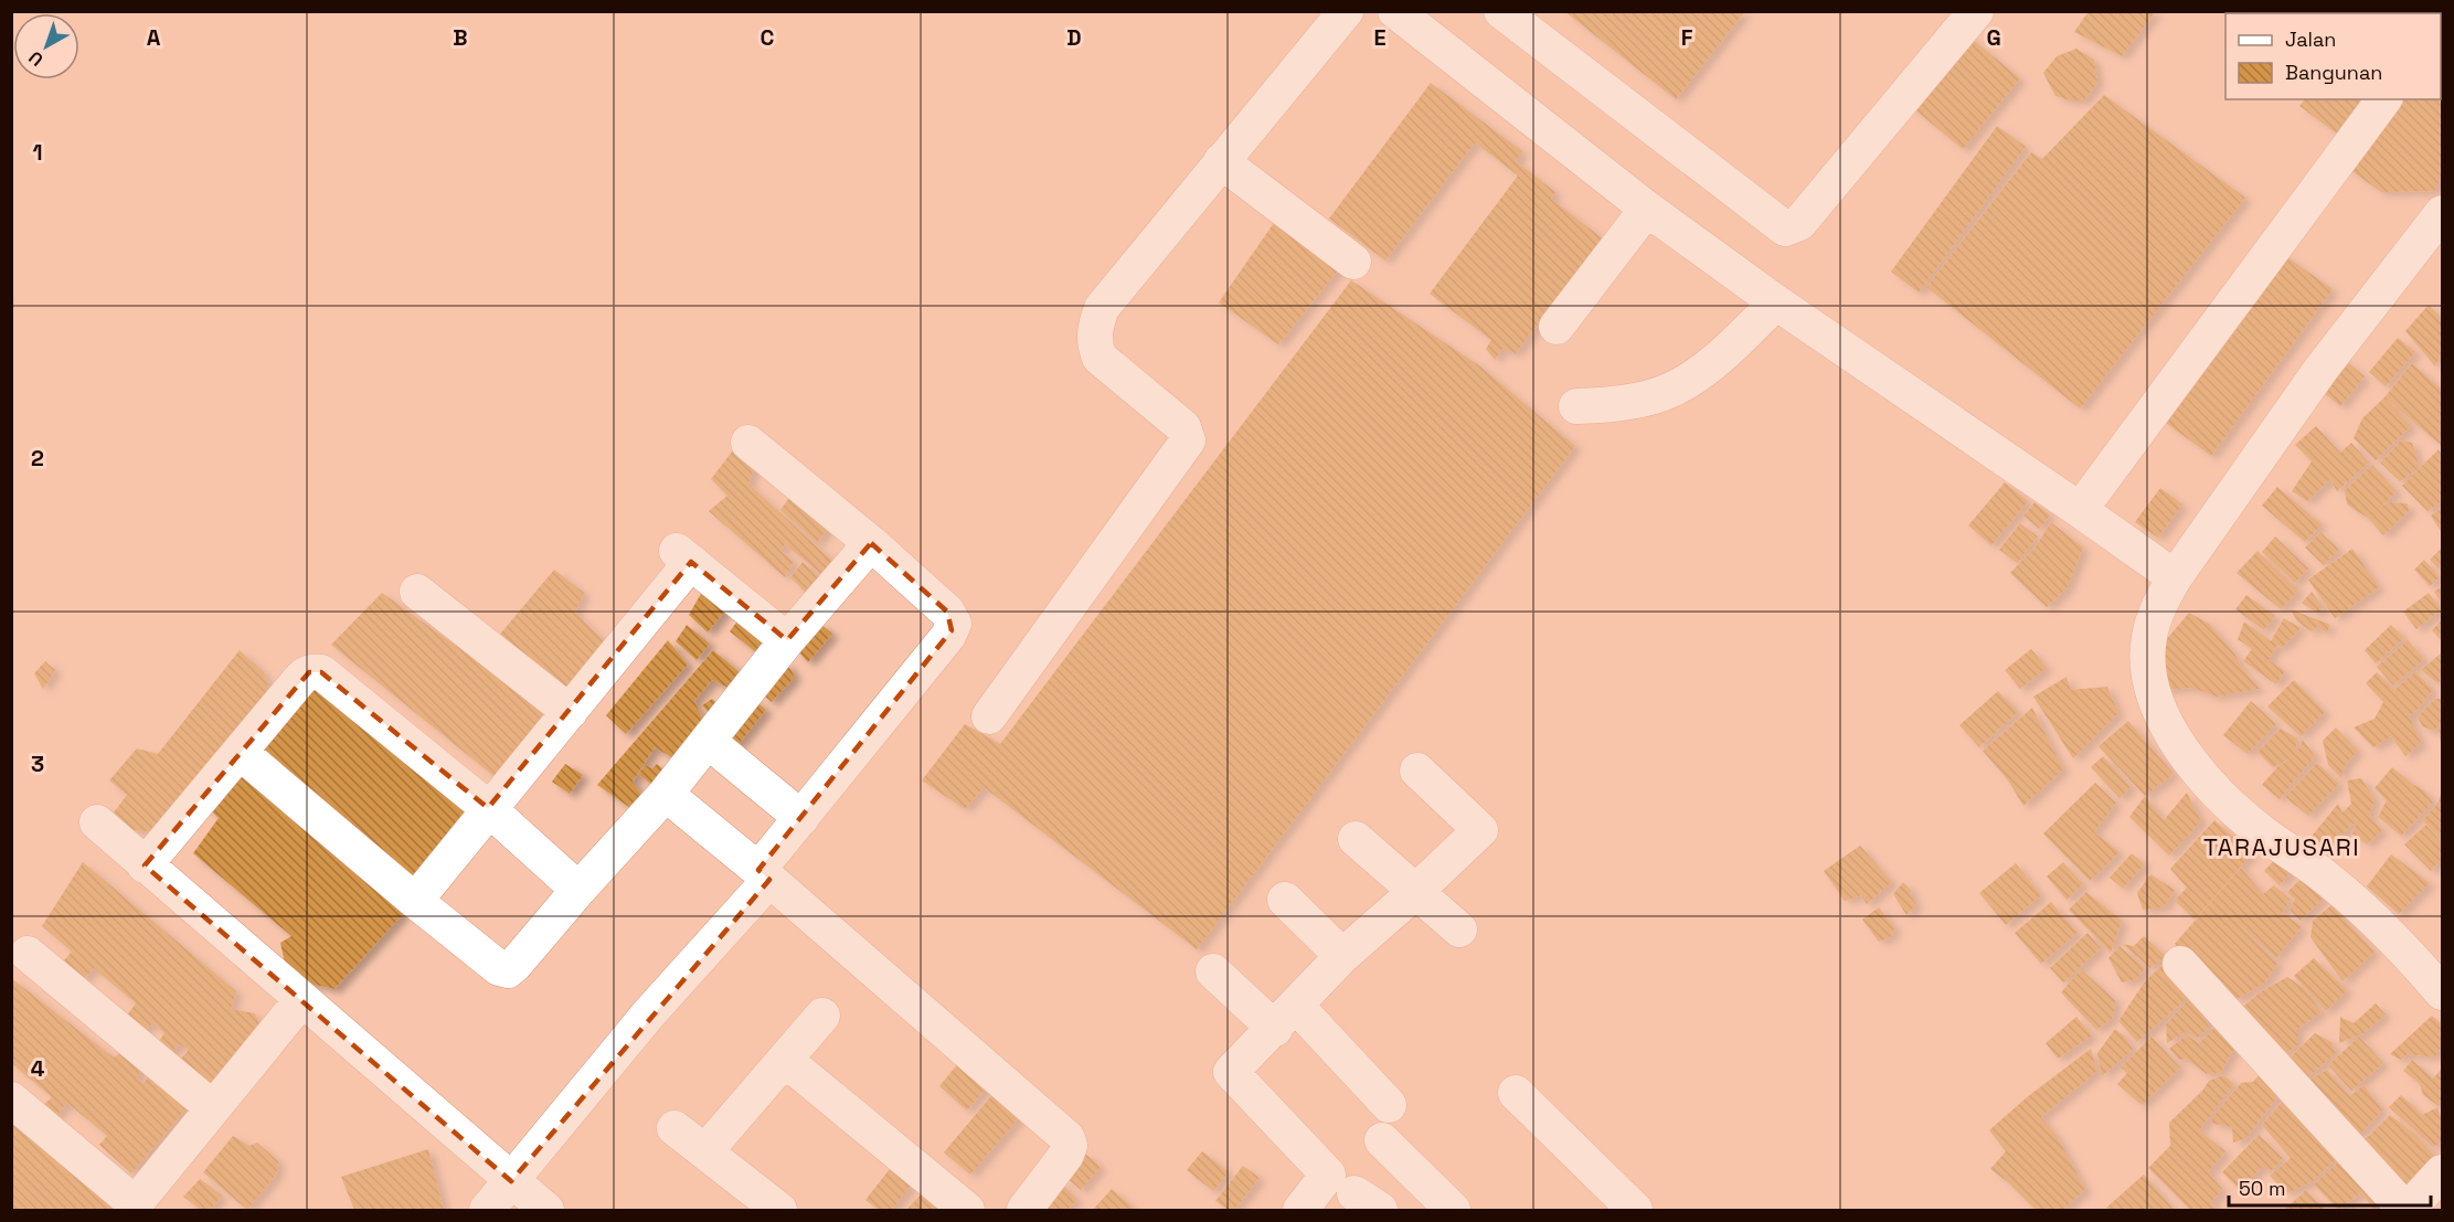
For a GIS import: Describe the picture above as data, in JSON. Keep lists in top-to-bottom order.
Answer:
{
  "districts": ["TARAJUSARI"],
  "legend": ["Jalan", "Bangunan"],
  "scale_bar": "50 m",
  "north": "bottom left",
  "grid": {
    "columns": [
      "A",
      "B",
      "C",
      "D",
      "E",
      "F",
      "G"
    ],
    "rows": [
      "1",
      "2",
      "3",
      "4"
    ]
  }
}
